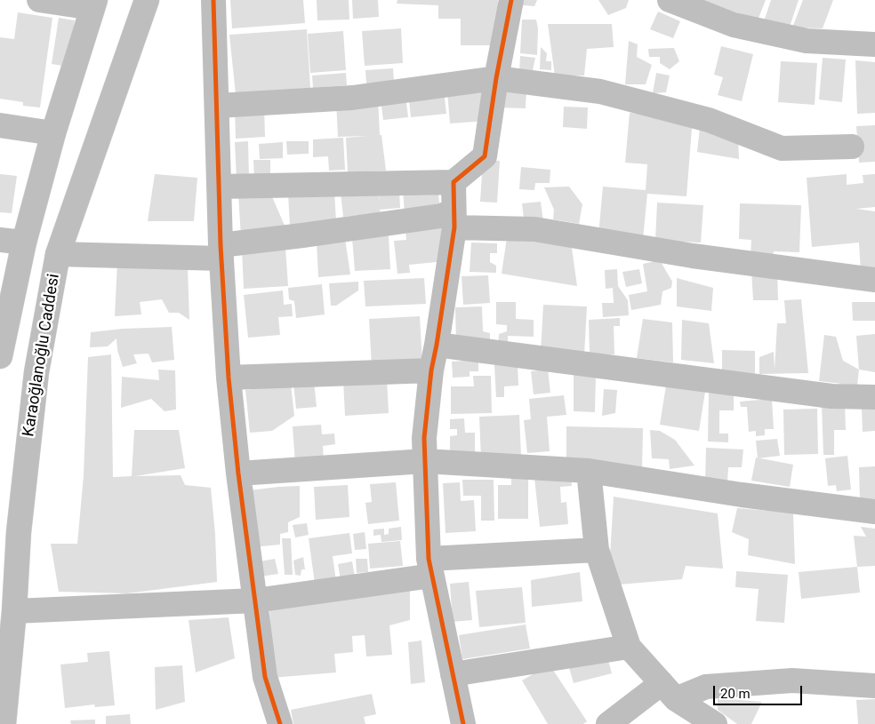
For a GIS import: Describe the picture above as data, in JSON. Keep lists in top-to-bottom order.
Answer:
{
  "streets": {
    "street": ["Karaoğlanoğlu Caddesi"]
  },
  "scale_bar": "20 m"
}
